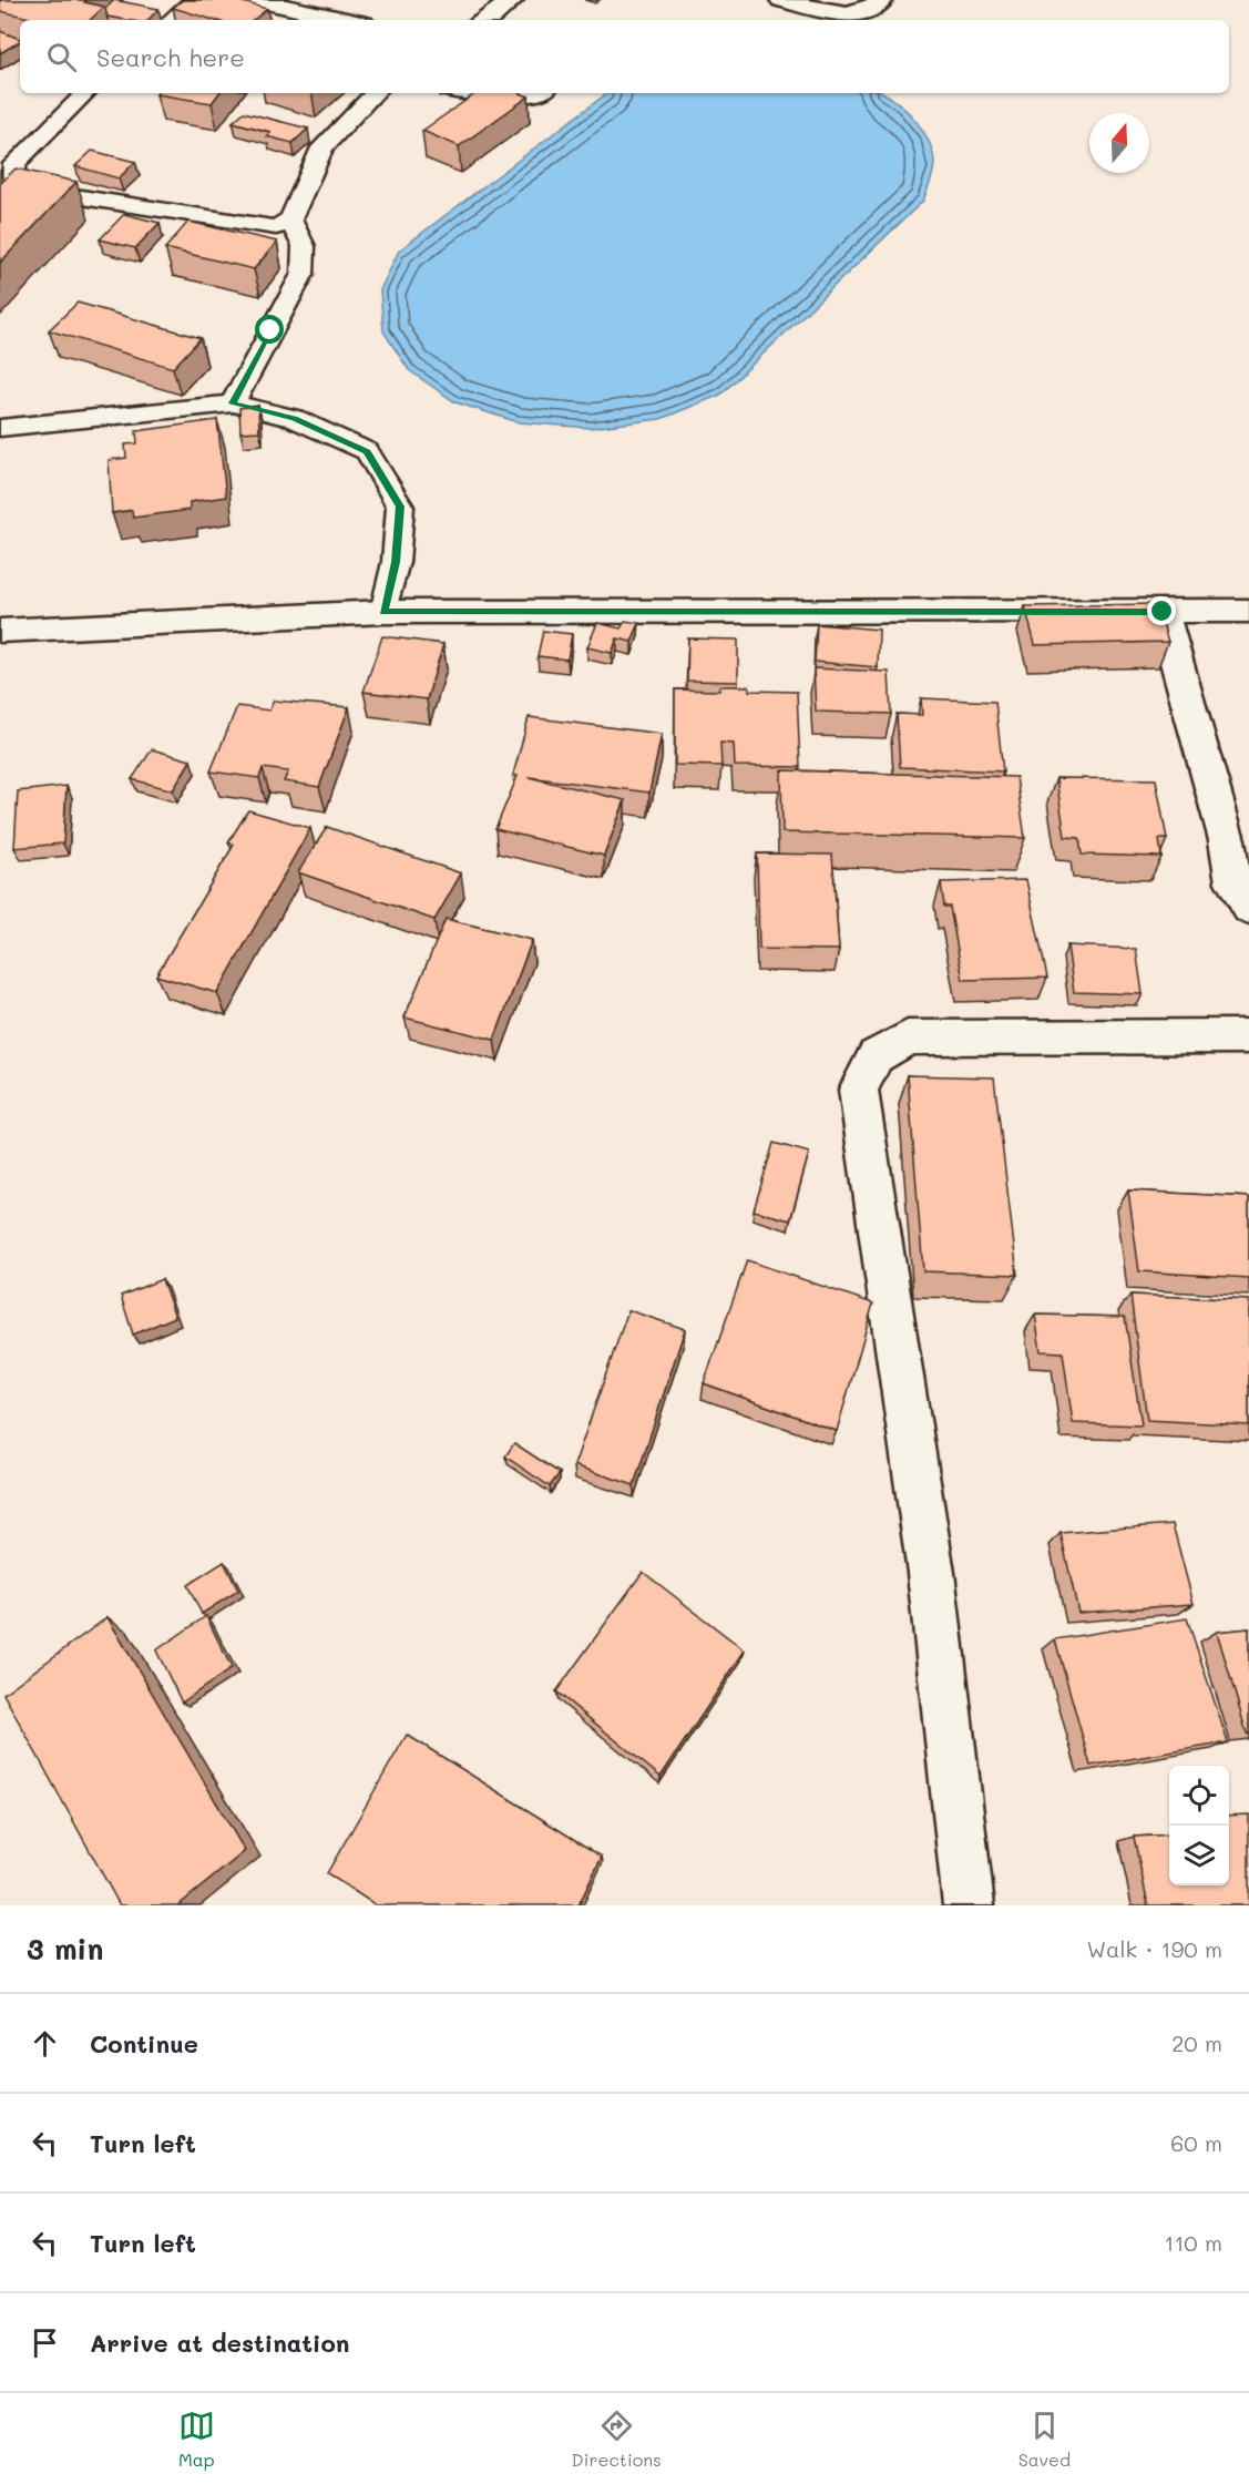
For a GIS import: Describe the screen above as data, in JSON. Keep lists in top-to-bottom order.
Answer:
{
  "north": "top",
  "page": {
    "search": "Search here",
    "heading": ["3 min", "Walk · 190 m"],
    "list": [
      ["Continue", "20 m"],
      ["Turn left", "60 m"],
      ["Turn left", "110 m"],
      "Arrive at destination"
    ],
    "nav": ["Map", "Directions", "Saved"]
  }
}
